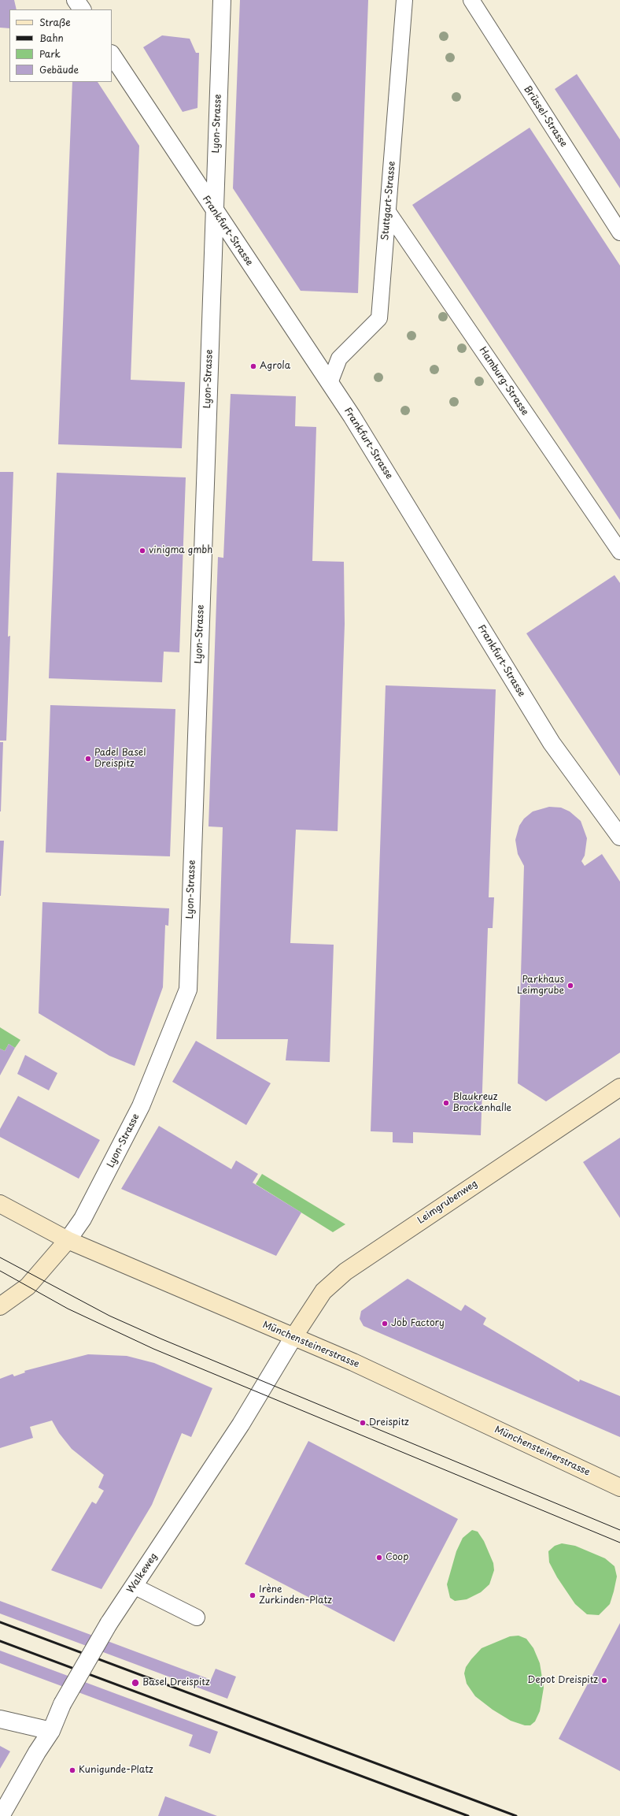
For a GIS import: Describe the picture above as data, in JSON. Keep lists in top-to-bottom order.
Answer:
{
  "streets": {
    "main road": ["Leimgrubenweg", "Münchensteinerstrasse"],
    "street": ["Lyon-Strasse", "Frankfurt-Strasse", "Walkeweg"],
    "lane": ["Brüssel-Strasse", "Stuttgart-Strasse", "Hamburg-Strasse"]
  },
  "crossings": [
    ["Lyon-Strasse", "Frankfurt-Strasse"],
    ["Lyon-Strasse", "Münchensteinerstrasse"],
    ["Stuttgart-Strasse", "Frankfurt-Strasse"],
    ["Stuttgart-Strasse", "Hamburg-Strasse"],
    ["Leimgrubenweg", "Münchensteinerstrasse"],
    ["Leimgrubenweg", "Walkeweg"],
    ["Münchensteinerstrasse", "Walkeweg"]
  ],
  "places": [
    "Agrola",
    "vinigma gmbh",
    "Padel Basel Dreispitz",
    "Parkhaus Leimgrube",
    "Blaukreuz Brockenhalle",
    "Job Factory",
    "Dreispitz",
    "Coop",
    "Irène Zurkinden-Platz",
    "Depot Dreispitz",
    "Basel Dreispitz",
    "Kunigunde-Platz"
  ],
  "legend": [
    "Straße",
    "Bahn",
    "Park",
    "Gebäude"
  ]
}
